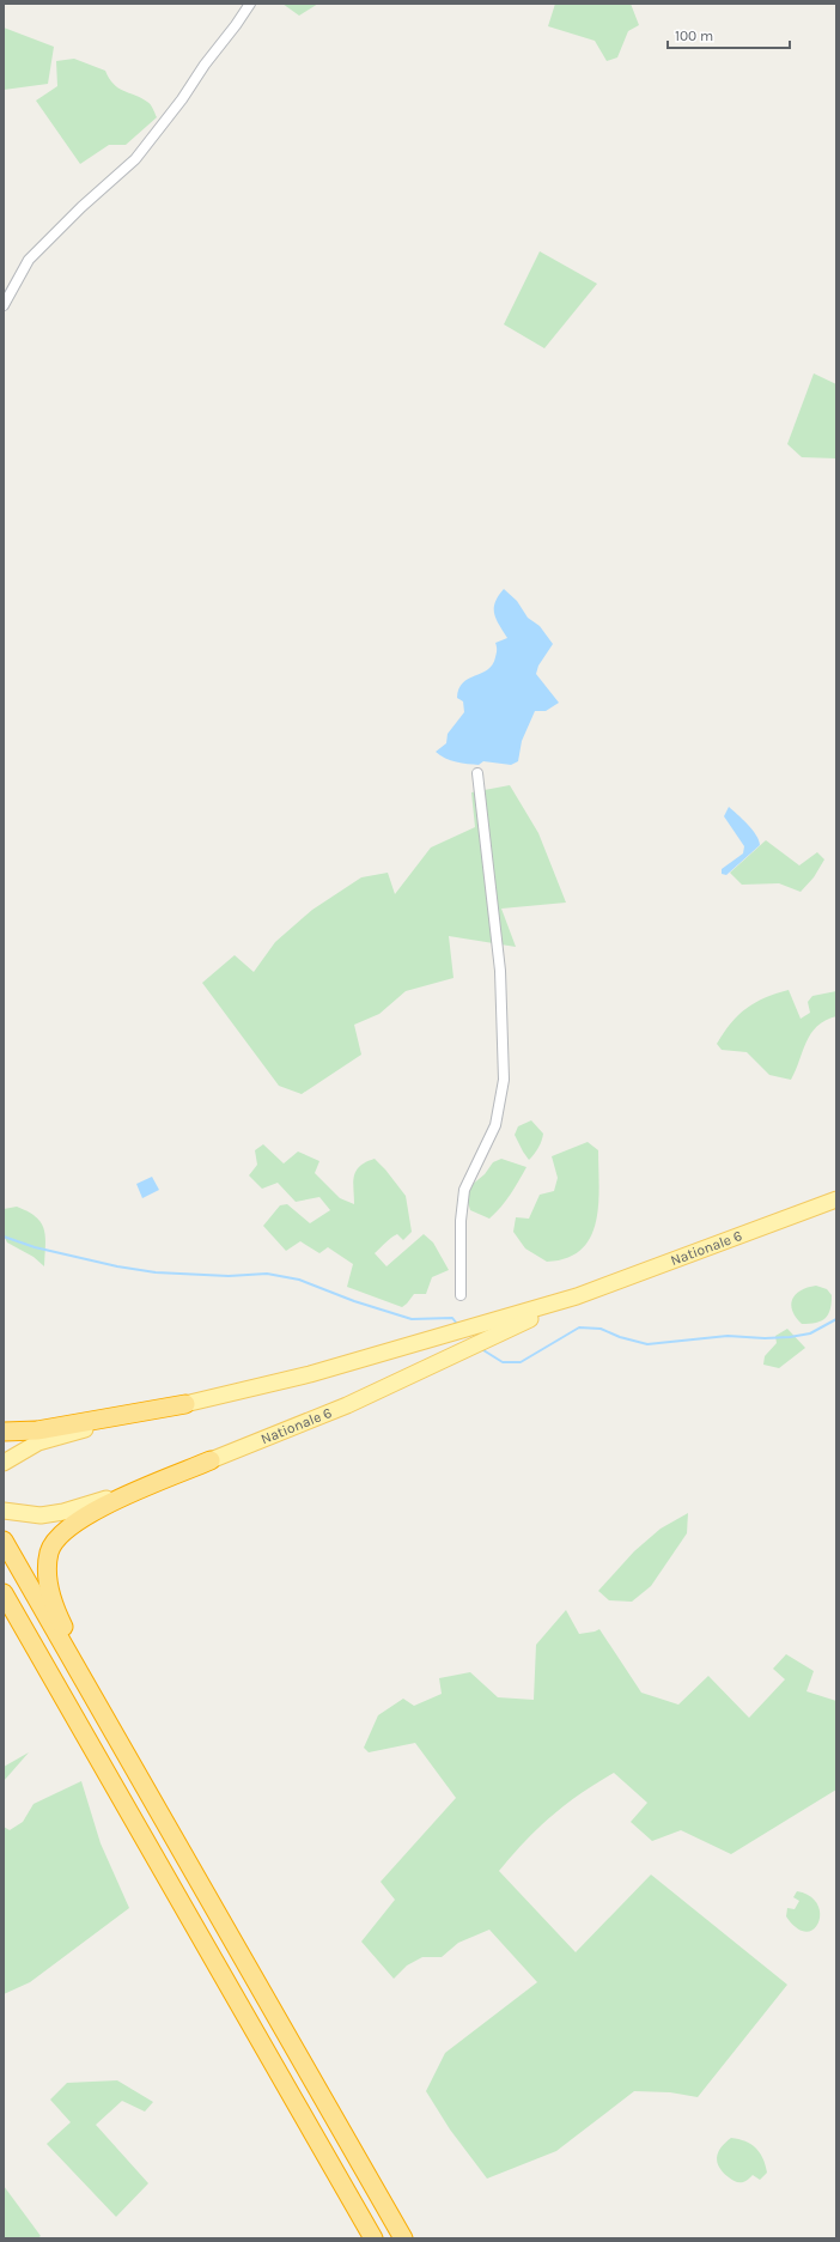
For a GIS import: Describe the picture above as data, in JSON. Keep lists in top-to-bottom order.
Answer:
{
  "streets": {
    "main road": ["Nationale 6"]
  },
  "scale_bar": "100 m"
}
